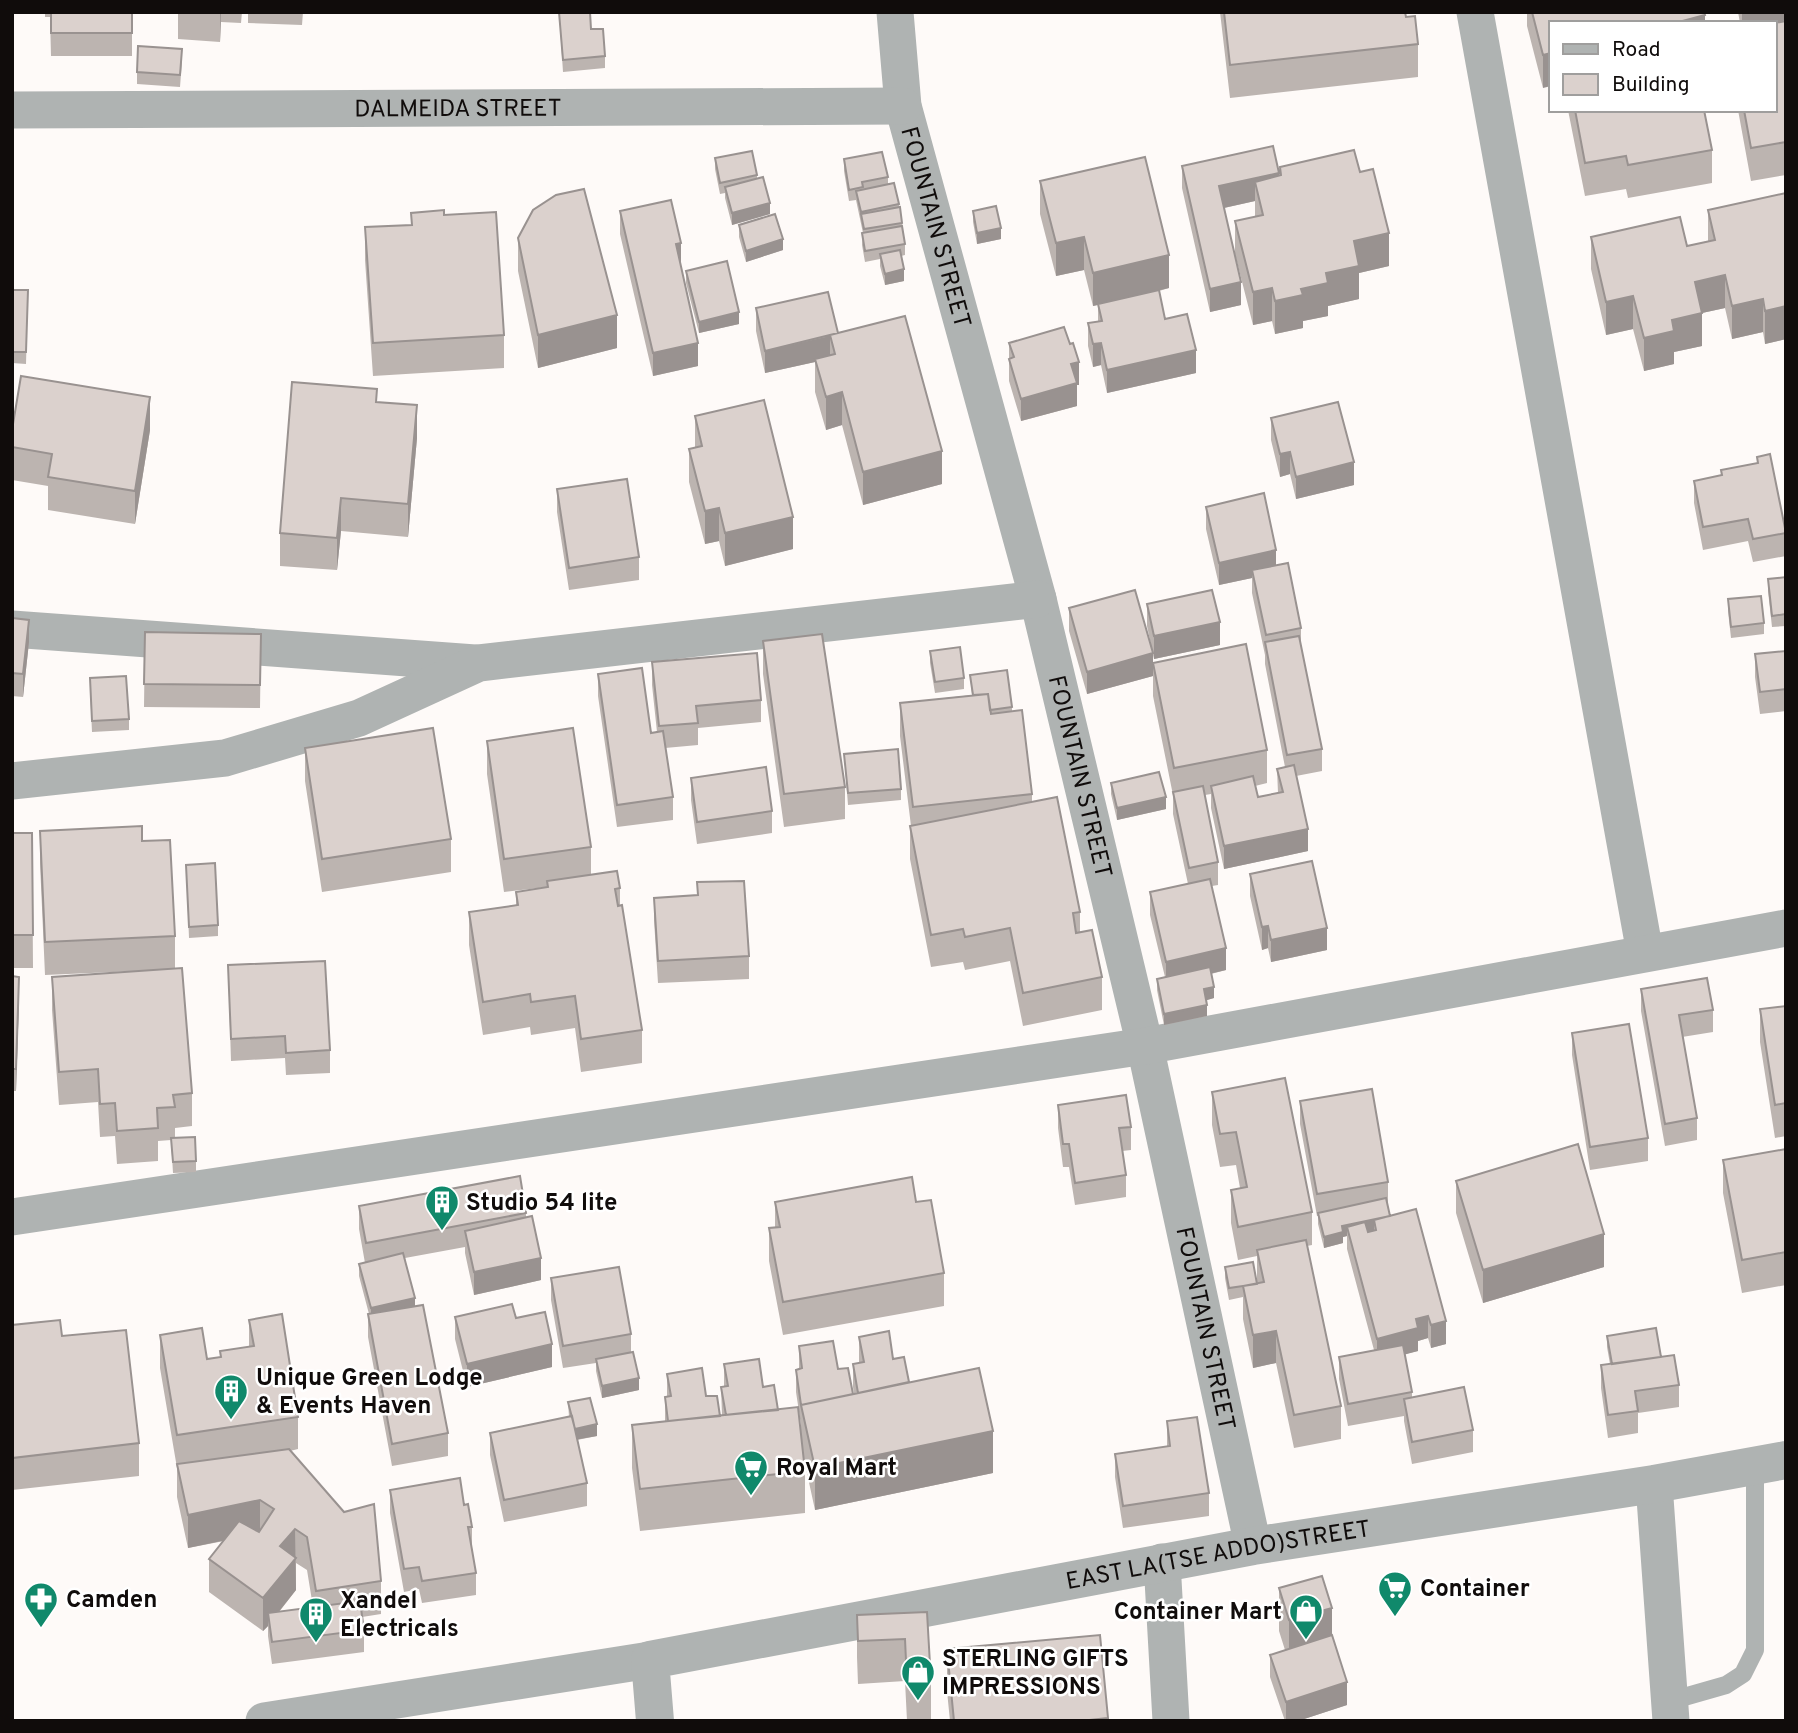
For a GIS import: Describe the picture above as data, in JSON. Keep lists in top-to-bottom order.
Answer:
{
  "streets": {
    "street": ["DALMEIDA STREET", "FOUNTAIN STREET", "EAST LA(TSE ADDO)STREET"]
  },
  "crossings": [
    ["DALMEIDA STREET", "FOUNTAIN STREET"],
    ["FOUNTAIN STREET", "EAST LA(TSE ADDO)STREET"]
  ],
  "places": {
    "building": ["Studio 54 lite", "Unique Green Lodge & Events Haven", "Xandel Electricals"],
    "supermarket": ["Royal Mart", "Container"],
    "pharmacy": ["Camden"],
    "shop": ["Container Mart", "STERLING GIFTS IMPRESSIONS"]
  },
  "legend": ["Road", "Building"]
}
